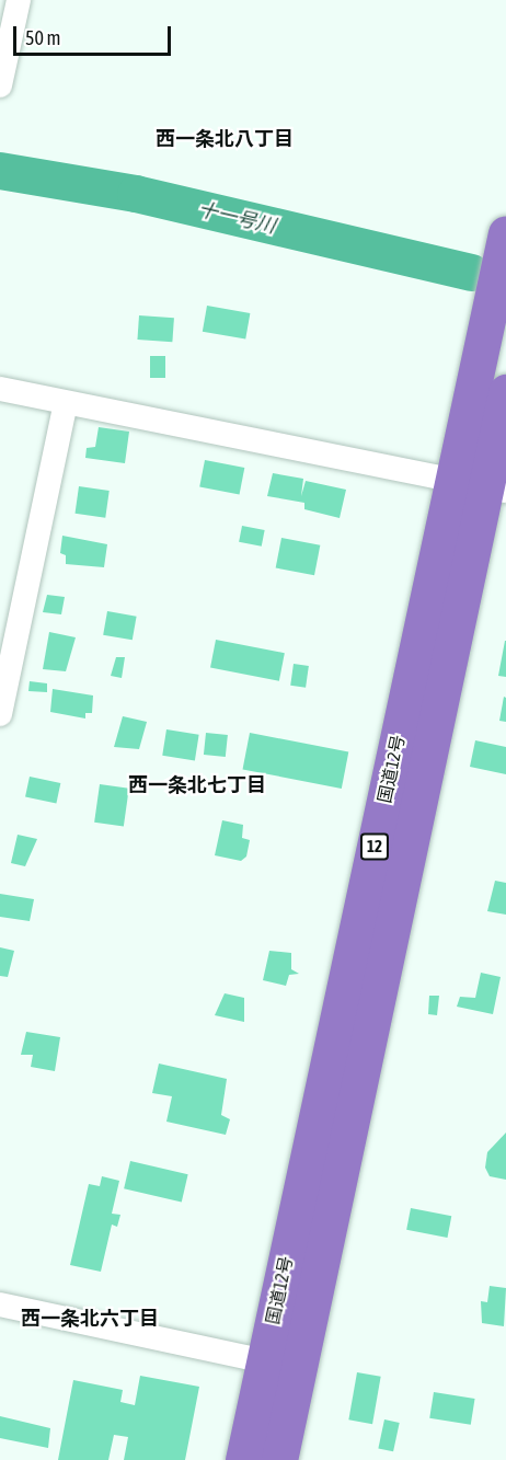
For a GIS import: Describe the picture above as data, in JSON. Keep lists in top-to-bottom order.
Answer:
{
  "streets": {
    "highway": ["国道12号", "12"]
  },
  "districts": ["西一条北八丁目", "西一条北七丁目", "西一条北六丁目"],
  "water": ["十一号川"],
  "scale_bar": "50 m"
}
